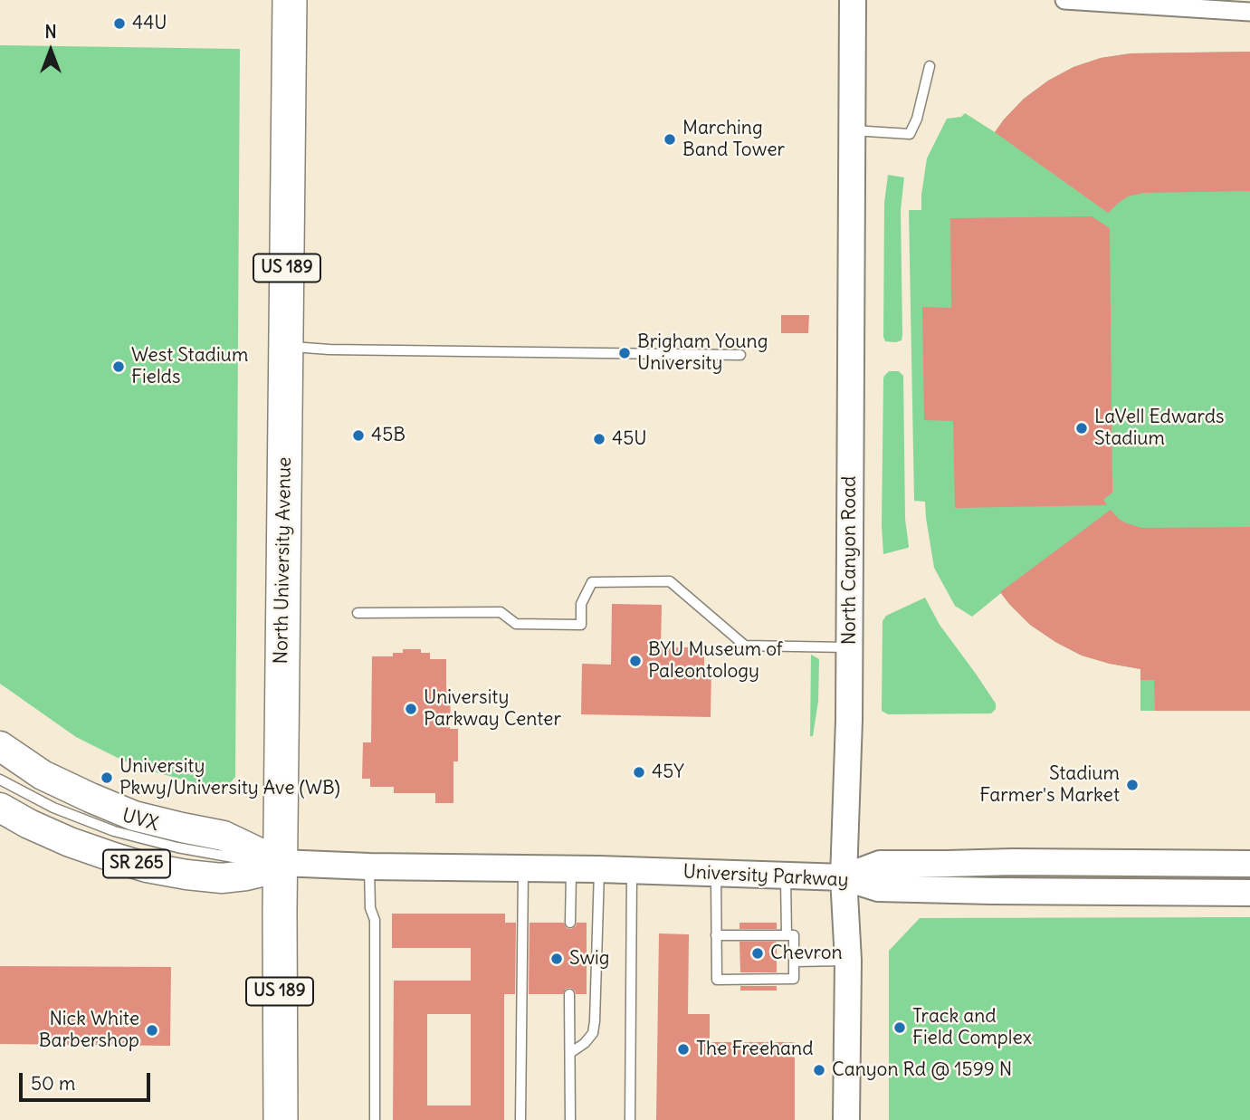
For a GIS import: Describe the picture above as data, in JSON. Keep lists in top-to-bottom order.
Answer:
{
  "streets": {
    "highway": ["US 189", "North University Avenue"],
    "main road": ["North Canyon Road", "SR 265", "University Parkway"],
    "lane": ["UVX"]
  },
  "crossings": [
    ["North University Avenue", "UVX"],
    ["North University Avenue", "University Parkway"],
    ["North Canyon Road", "University Parkway"],
    ["UVX", "University Parkway"]
  ],
  "places": [
    "44U",
    "Marching Band Tower",
    "Brigham Young University",
    "West Stadium Fields",
    "LaVell Edwards Stadium",
    "45B",
    "45U",
    "BYU Museum of Paleontology",
    "University Parkway Center",
    "45Y",
    "University Pkwy/University Ave (WB)",
    "Stadium Farmer's Market",
    "Chevron",
    "Swig",
    "Track and Field Complex",
    "Nick White Barbershop",
    "The Freehand",
    "Canyon Rd @ 1599 N"
  ],
  "scale_bar": "50 m",
  "north": "top"
}
